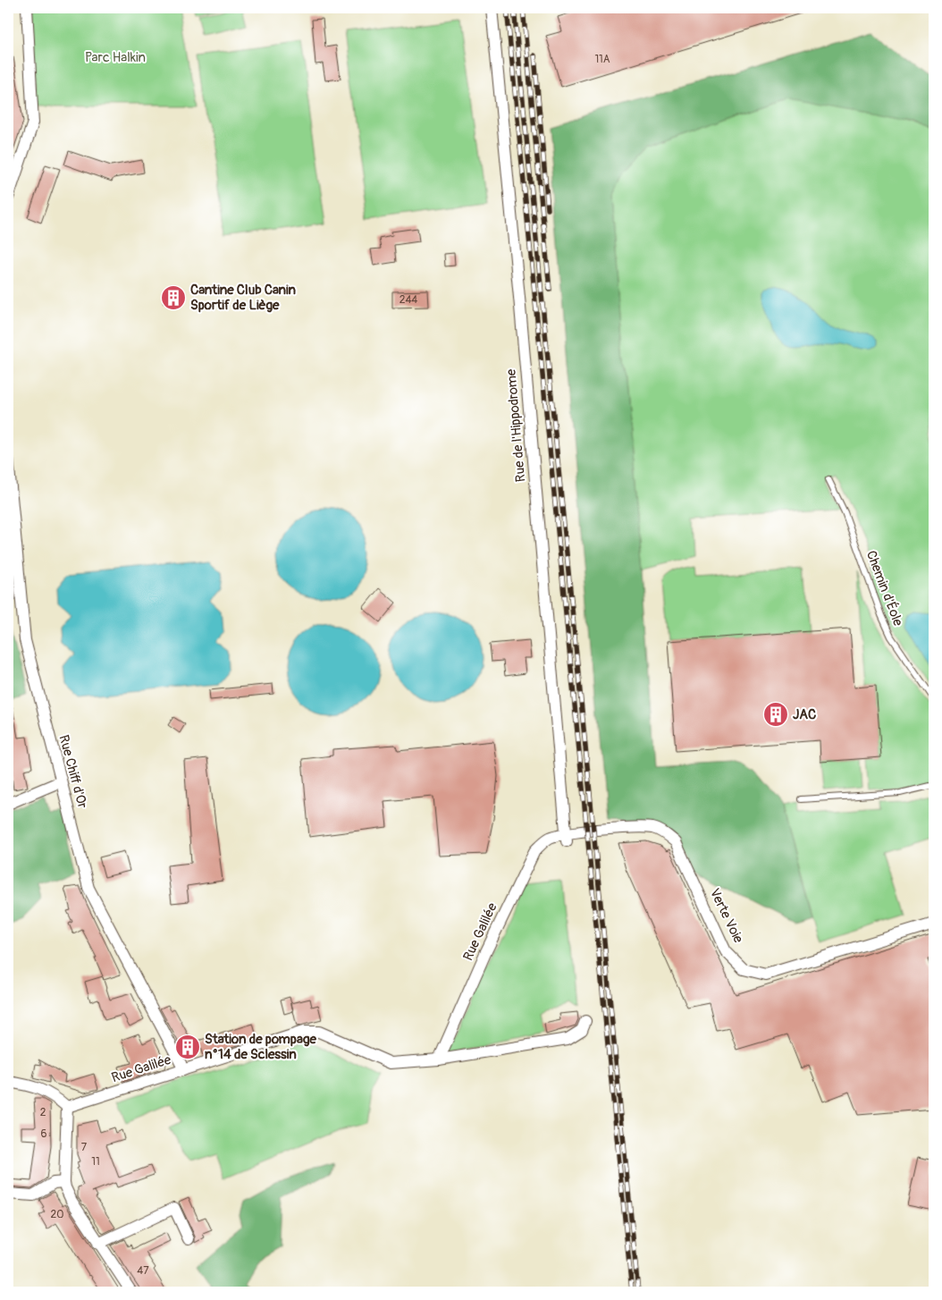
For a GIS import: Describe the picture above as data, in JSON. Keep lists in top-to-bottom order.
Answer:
{
  "streets": {
    "street": [
      "Rue de l'Hippodrome",
      "Rue Chiff d'Or",
      "Verte Voie",
      "Rue Galilée"
    ],
    "lane": ["Chemin d'Éole"]
  },
  "crossings": [
    ["Rue de l'Hippodrome", "Verte Voie"],
    ["Rue de l'Hippodrome", "Rue Galilée"],
    ["Rue Chiff d'Or", "Rue Galilée"],
    ["Verte Voie", "Rue Galilée"]
  ],
  "parks": ["Parc Halkin"],
  "places": {
    "building": ["Cantine Club Canin Sportif de Liège", "JAC", "Station de pompage n°14 de Sclessin"]
  },
  "house_numbers": [
    "11A",
    "244",
    "2",
    "6",
    "7",
    "11",
    "20",
    "47"
  ]
}
